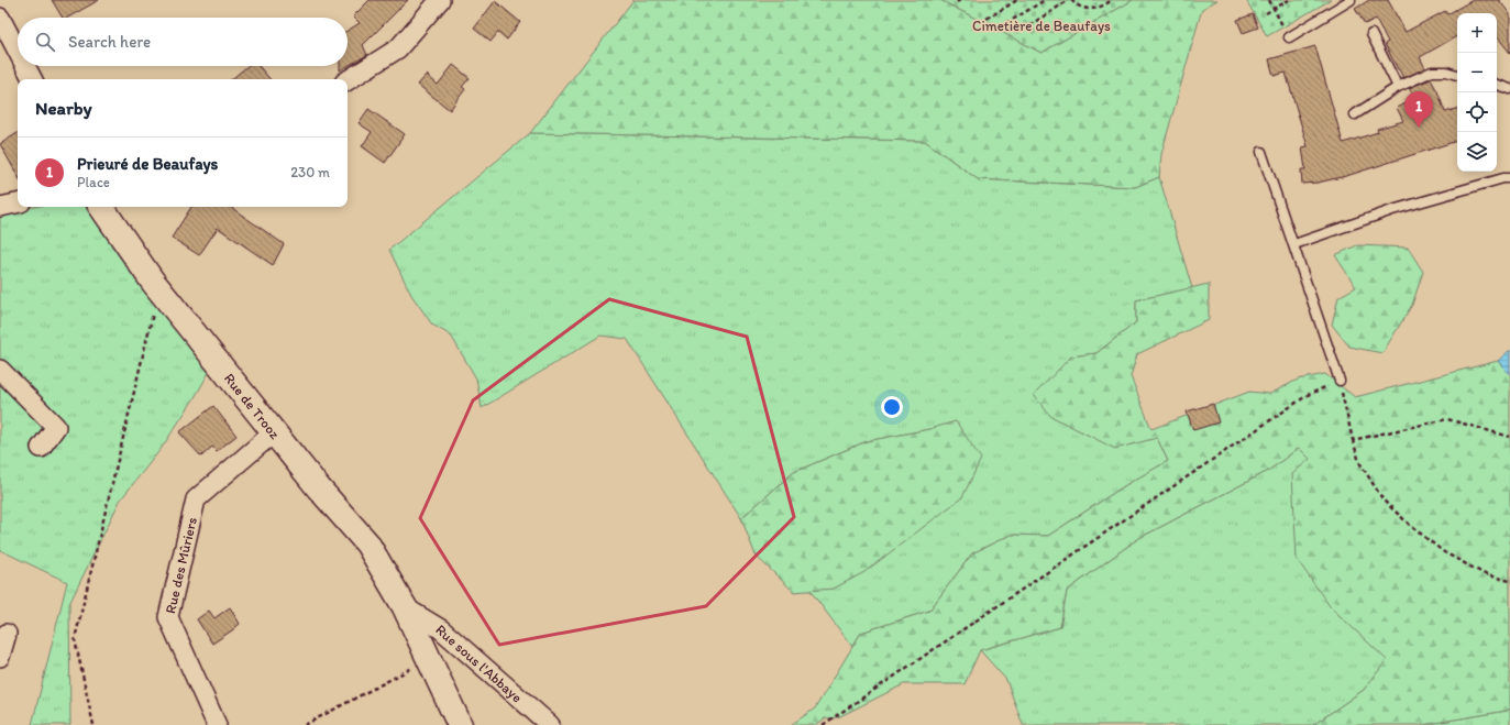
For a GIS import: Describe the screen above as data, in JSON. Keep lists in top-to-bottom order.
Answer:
{
  "streets": {
    "street": ["Rue de Trooz", "Rue des Mûriers", "Rue sous l'Abbaye"]
  },
  "crossings": [
    ["Rue de Trooz", "Rue des Mûriers"],
    ["Rue de Trooz", "Rue sous l'Abbaye"]
  ],
  "parks": ["Cimetière de Beaufays"],
  "page": {
    "map_buttons": ["+", "−"],
    "search": "Search here",
    "heading": "Nearby",
    "pins": "1",
    "list": [
      {
        "mark": "1",
        "name": "Prieuré de Beaufays",
        "note": "Place",
        "value": "230 m"
      }
    ]
  }
}
